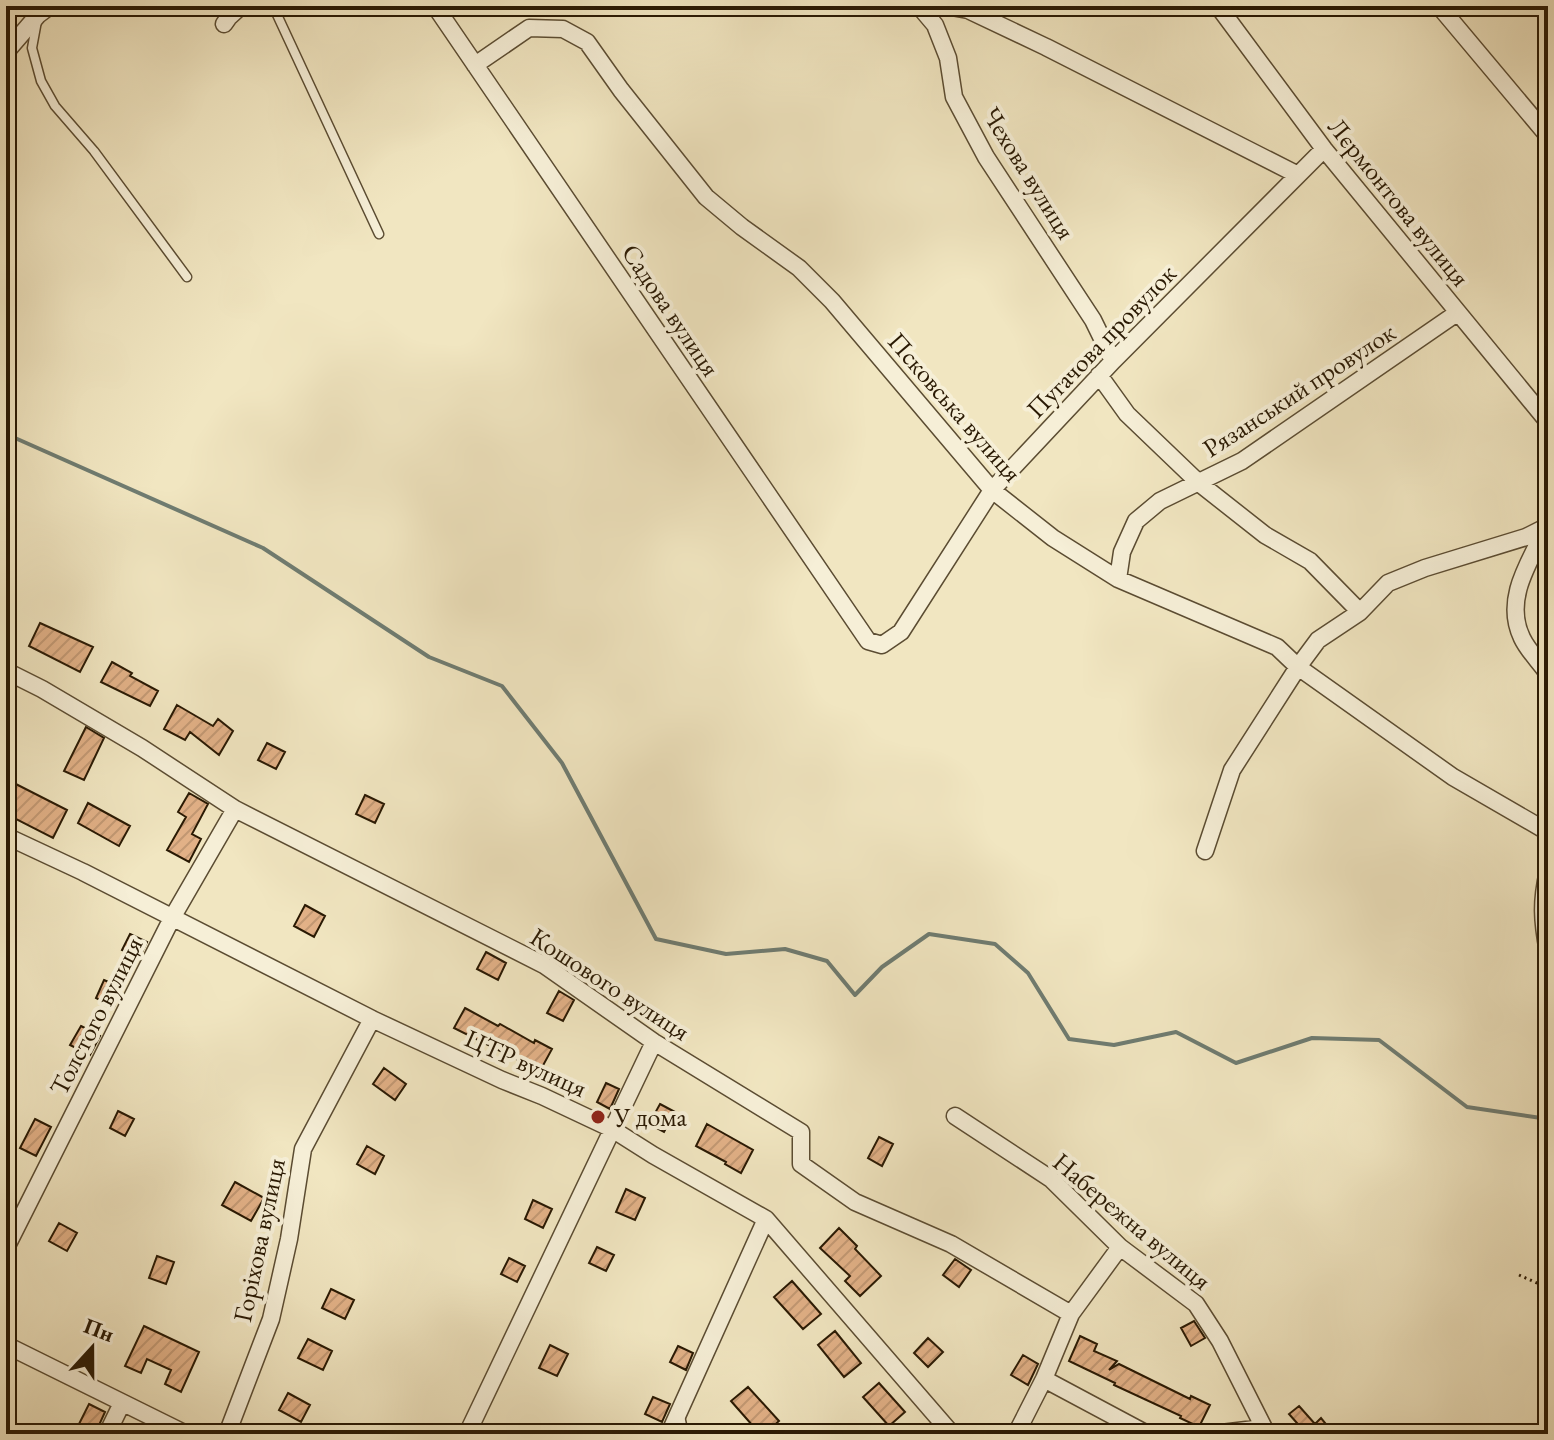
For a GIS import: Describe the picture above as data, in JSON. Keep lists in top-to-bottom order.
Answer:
{
  "streets": {
    "street": [
      "Чехова вулиця",
      "Лєрмонтова вулиця",
      "Садова вулиця",
      "Пугачова провулок",
      "Рязанський провулок",
      "Псковська вулиця",
      "Кошового вулиця",
      "Толстого вулиця",
      "ЦТР вулиця",
      "Набережна вулиця",
      "Горіхова вулиця"
    ]
  },
  "crossings": [
    ["Чехова вулиця", "Пугачова провулок"],
    ["Лєрмонтова вулиця", "Пугачова провулок"],
    ["Лєрмонтова вулиця", "Рязанський провулок"],
    ["Садова вулиця", "Пугачова провулок"],
    ["Садова вулиця", "Псковська вулиця"],
    ["Пугачова провулок", "Псковська вулиця"],
    ["Рязанський провулок", "Псковська вулиця"],
    ["Кошового вулиця", "Толстого вулиця"],
    ["Толстого вулиця", "ЦТР вулиця"],
    ["ЦТР вулиця", "Горіхова вулиця"]
  ],
  "places": ["У дома"],
  "north": "top"
}
